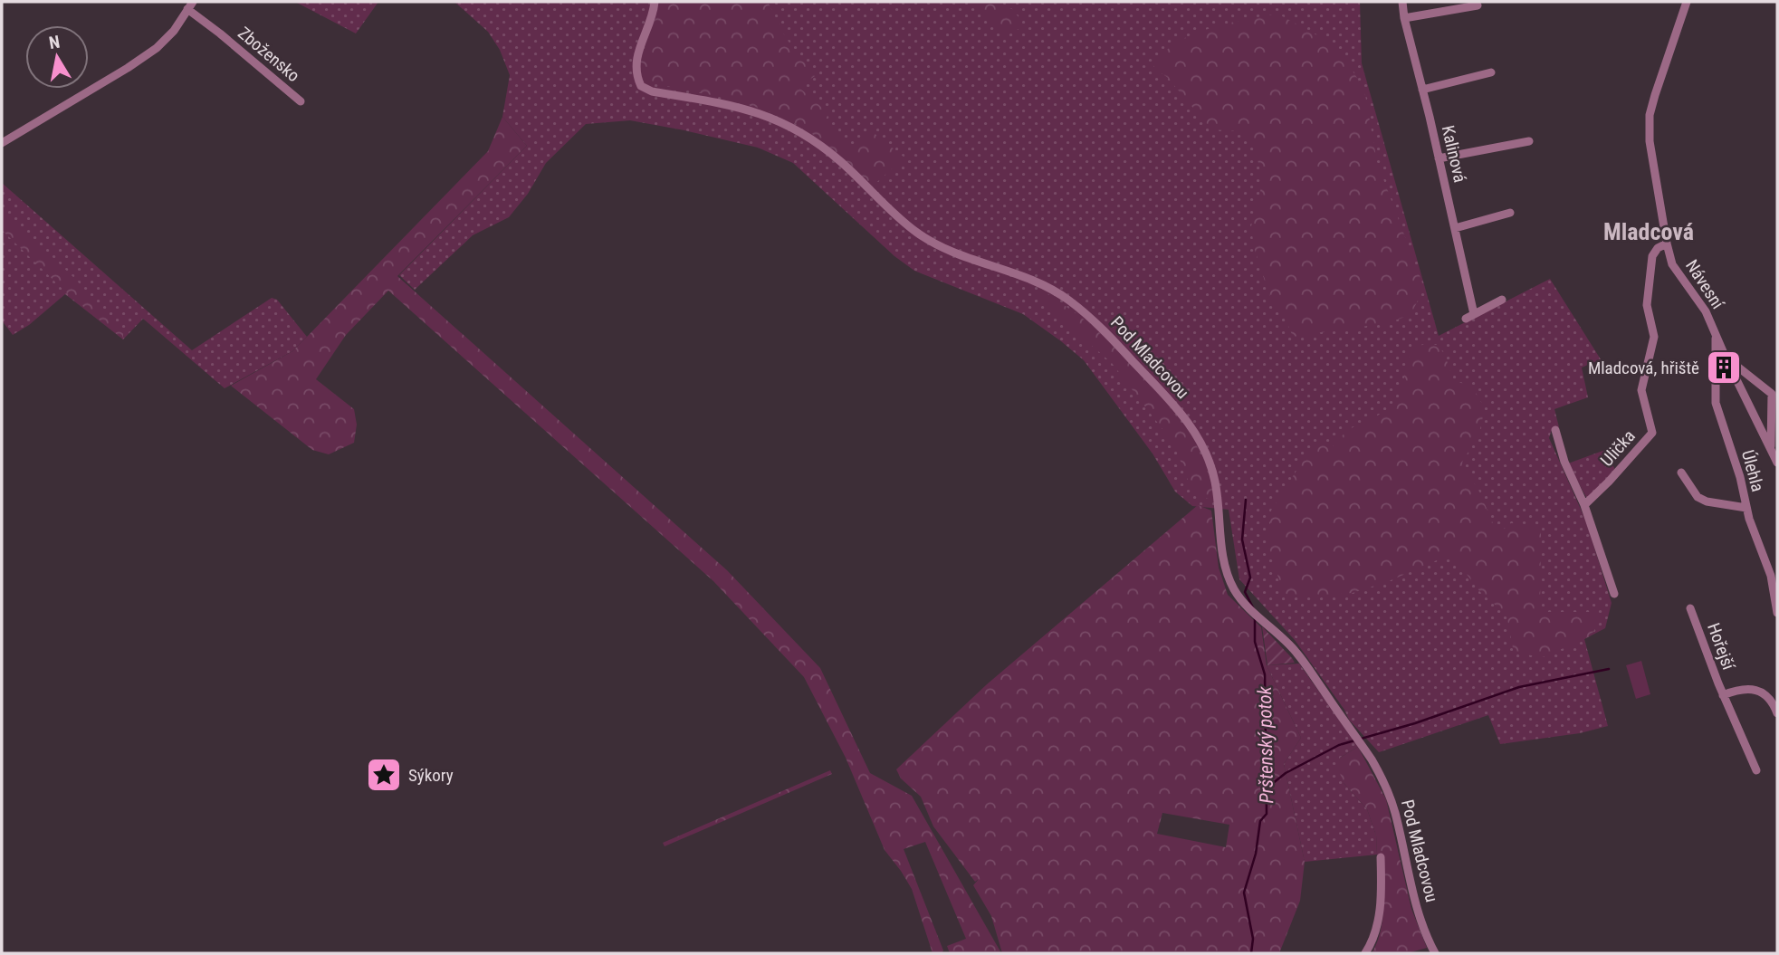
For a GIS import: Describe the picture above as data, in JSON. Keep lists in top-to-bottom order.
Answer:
{
  "streets": {
    "street": [
      "Zbožensko",
      "Kalinová",
      "Návesní",
      "Pod Mladcovou",
      "Ulička",
      "Úlehla",
      "Hořejší"
    ]
  },
  "crossings": [
    ["Návesní", "Ulička"],
    ["Návesní", "Úlehla"]
  ],
  "districts": ["Mladcová"],
  "water": ["Prštenský potok"],
  "places": {
    "building": ["Mladcová, hřiště"],
    "place": ["Sýkory"]
  },
  "north": "top"
}
